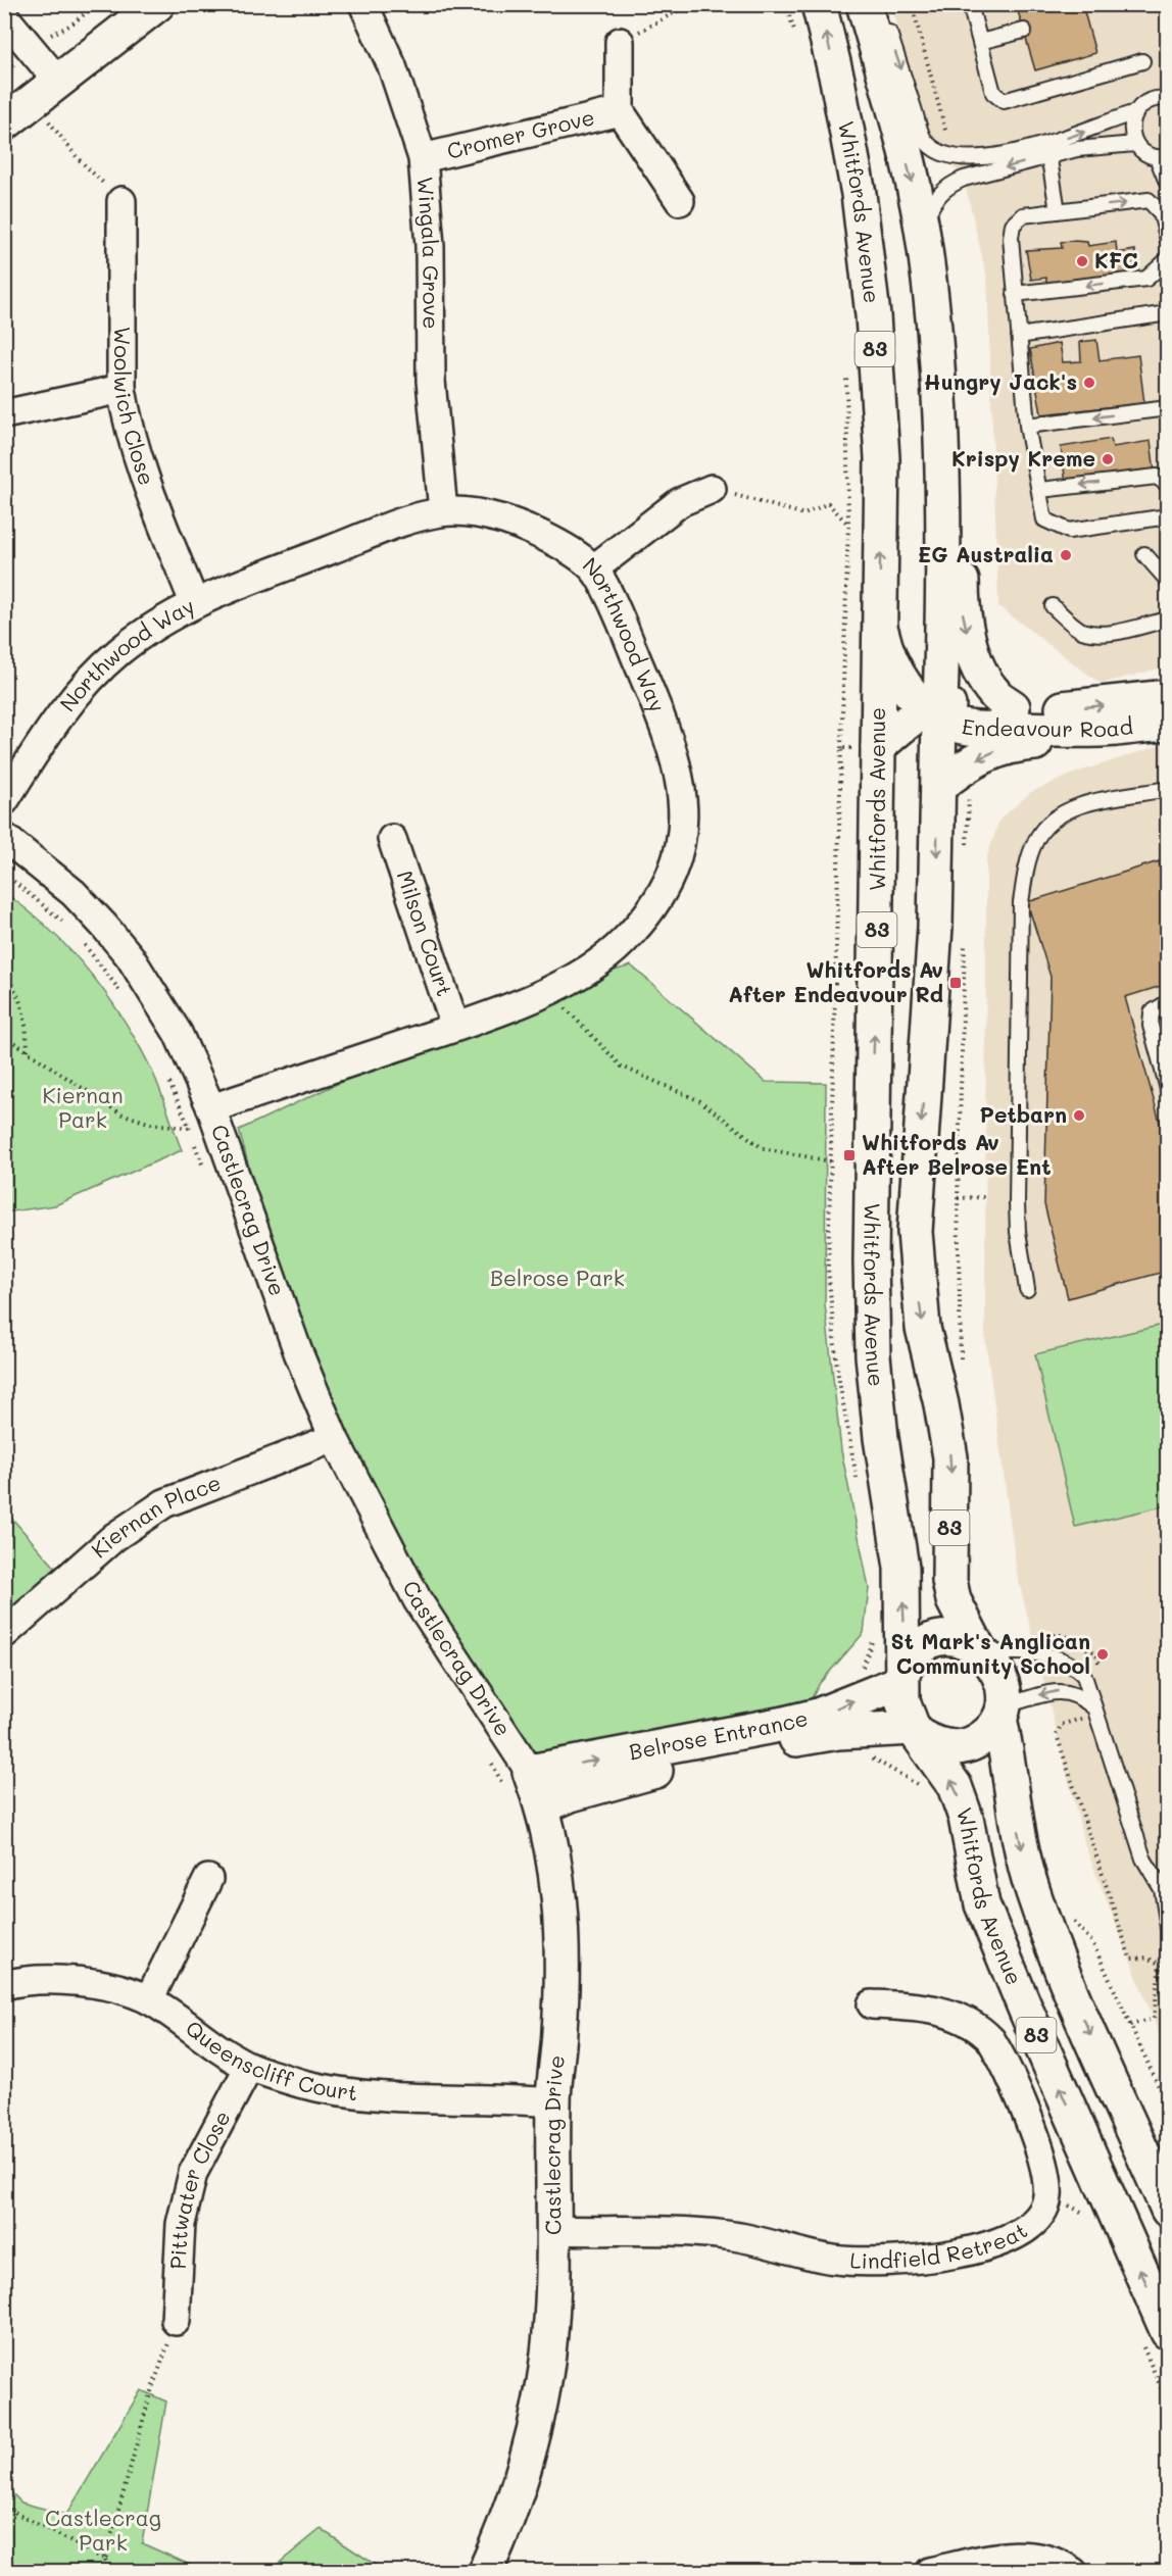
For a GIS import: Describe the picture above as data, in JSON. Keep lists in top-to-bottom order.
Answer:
{
  "streets": {
    "main road": [
      "Whitfords Avenue",
      "83",
      "Endeavour Road",
      "Castlecrag Drive",
      "Belrose Entrance"
    ],
    "street": [
      "Cromer Grove",
      "Wingala Grove",
      "Woolwich Close",
      "Northwood Way",
      "Milson Court",
      "Kiernan Place",
      "Queenscliff Court",
      "Pittwater Close",
      "Lindfield Retreat"
    ]
  },
  "crossings": [
    ["Cromer Grove", "Wingala Grove"],
    ["Whitfords Avenue", "Endeavour Road"],
    ["Whitfords Avenue", "Belrose Entrance"],
    ["Wingala Grove", "Northwood Way"],
    ["Woolwich Close", "Northwood Way"],
    ["Northwood Way", "Milson Court"],
    ["Northwood Way", "Castlecrag Drive"],
    ["Castlecrag Drive", "Kiernan Place"],
    ["Castlecrag Drive", "Belrose Entrance"],
    ["Castlecrag Drive", "Queenscliff Court"],
    ["Castlecrag Drive", "Lindfield Retreat"],
    ["Queenscliff Court", "Pittwater Close"]
  ],
  "parks": ["Kiernan Park", "Belrose Park", "Castlecrag Park"],
  "places": {
    "other": [
      "KFC",
      "Hungry Jack's",
      "Krispy Kreme",
      "EG Australia",
      "Petbarn",
      "St Mark's Anglican Community School"
    ],
    "transit": ["Whitfords Av After Endeavour Rd", "Whitfords Av After Belrose Ent"]
  }
}
